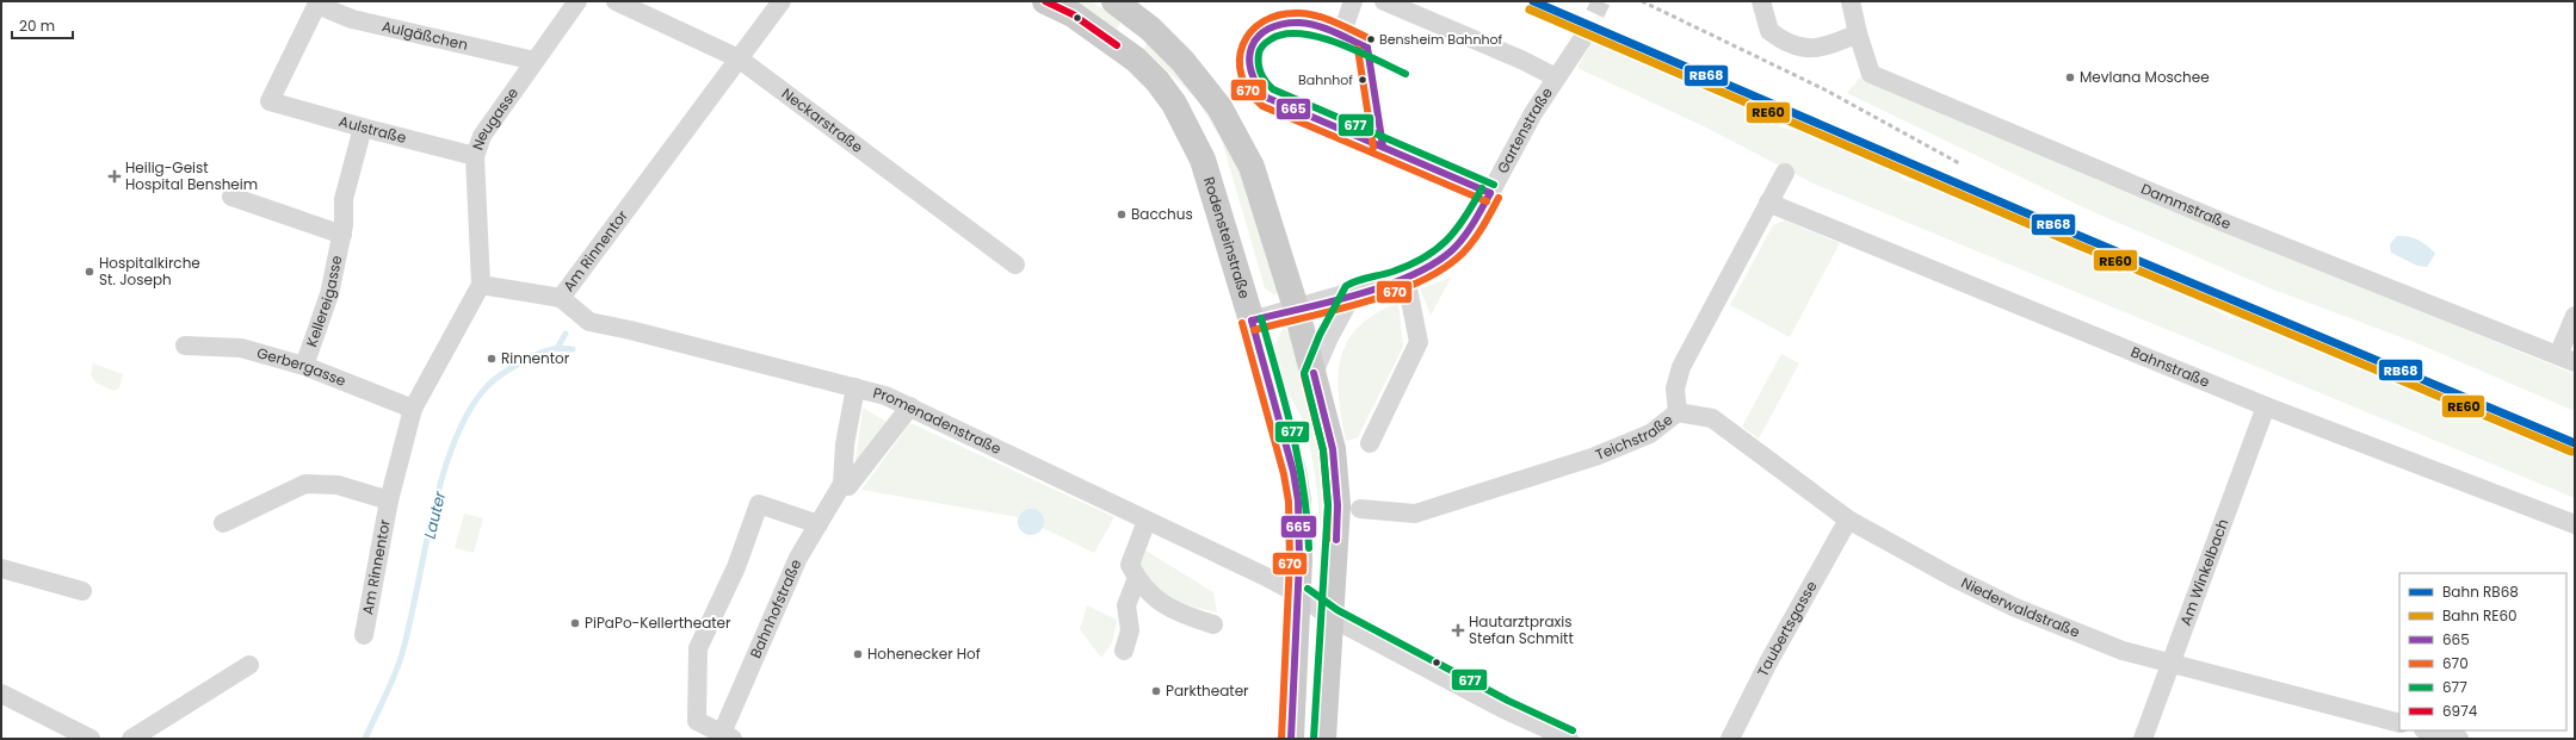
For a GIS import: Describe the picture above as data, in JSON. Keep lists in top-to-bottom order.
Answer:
{
  "streets": {
    "main road": ["Rodensteinstraße"],
    "street": [
      "Aulgäßchen",
      "Neugasse",
      "Neckarstraße",
      "Aulstraße",
      "Gartenstraße",
      "Dammstraße",
      "Am Rinnentor",
      "Kellereigasse",
      "Gerbergasse",
      "Bahnstraße",
      "Promenadenstraße",
      "Teichstraße",
      "Am Winkelbach",
      "Niederwaldstraße",
      "Bahnhofstraße",
      "Taubertsgasse"
    ]
  },
  "crossings": [
    ["Aulgäßchen", "Neugasse"],
    ["Aulgäßchen", "Aulstraße"],
    ["Neugasse", "Aulstraße"],
    ["Neugasse", "Am Rinnentor"],
    ["Neckarstraße", "Am Rinnentor"],
    ["Aulstraße", "Kellereigasse"],
    ["Gartenstraße", "Rodensteinstraße"],
    ["Rodensteinstraße", "Promenadenstraße"],
    ["Am Rinnentor", "Gerbergasse"],
    ["Am Rinnentor", "Promenadenstraße"],
    ["Kellereigasse", "Gerbergasse"],
    ["Bahnstraße", "Teichstraße"],
    ["Bahnstraße", "Am Winkelbach"],
    ["Promenadenstraße", "Bahnhofstraße"],
    ["Teichstraße", "Niederwaldstraße"],
    ["Am Winkelbach", "Niederwaldstraße"],
    ["Niederwaldstraße", "Taubertsgasse"]
  ],
  "water": ["Lauter"],
  "places": {
    "other": [
      "Bensheim Bahnhof",
      "Mevlana Moschee",
      "Bahnhof",
      "Bacchus",
      "Hospitalkirche St. Joseph",
      "Rinnentor",
      "PiPaPo-Kellertheater",
      "Hohenecker Hof",
      "Parktheater"
    ],
    "health": ["Heilig-Geist Hospital Bensheim", "Hautarztpraxis Stefan Schmitt"]
  },
  "lines": [
    "rail line RB68",
    "transit line 6974",
    "rail line RE60",
    "transit line 670",
    "transit line 665",
    "transit line 677"
  ],
  "legend": [
    "Bahn RB68",
    "Bahn RE60",
    "665",
    "670",
    "677",
    "6974"
  ],
  "scale_bar": "20 m"
}
